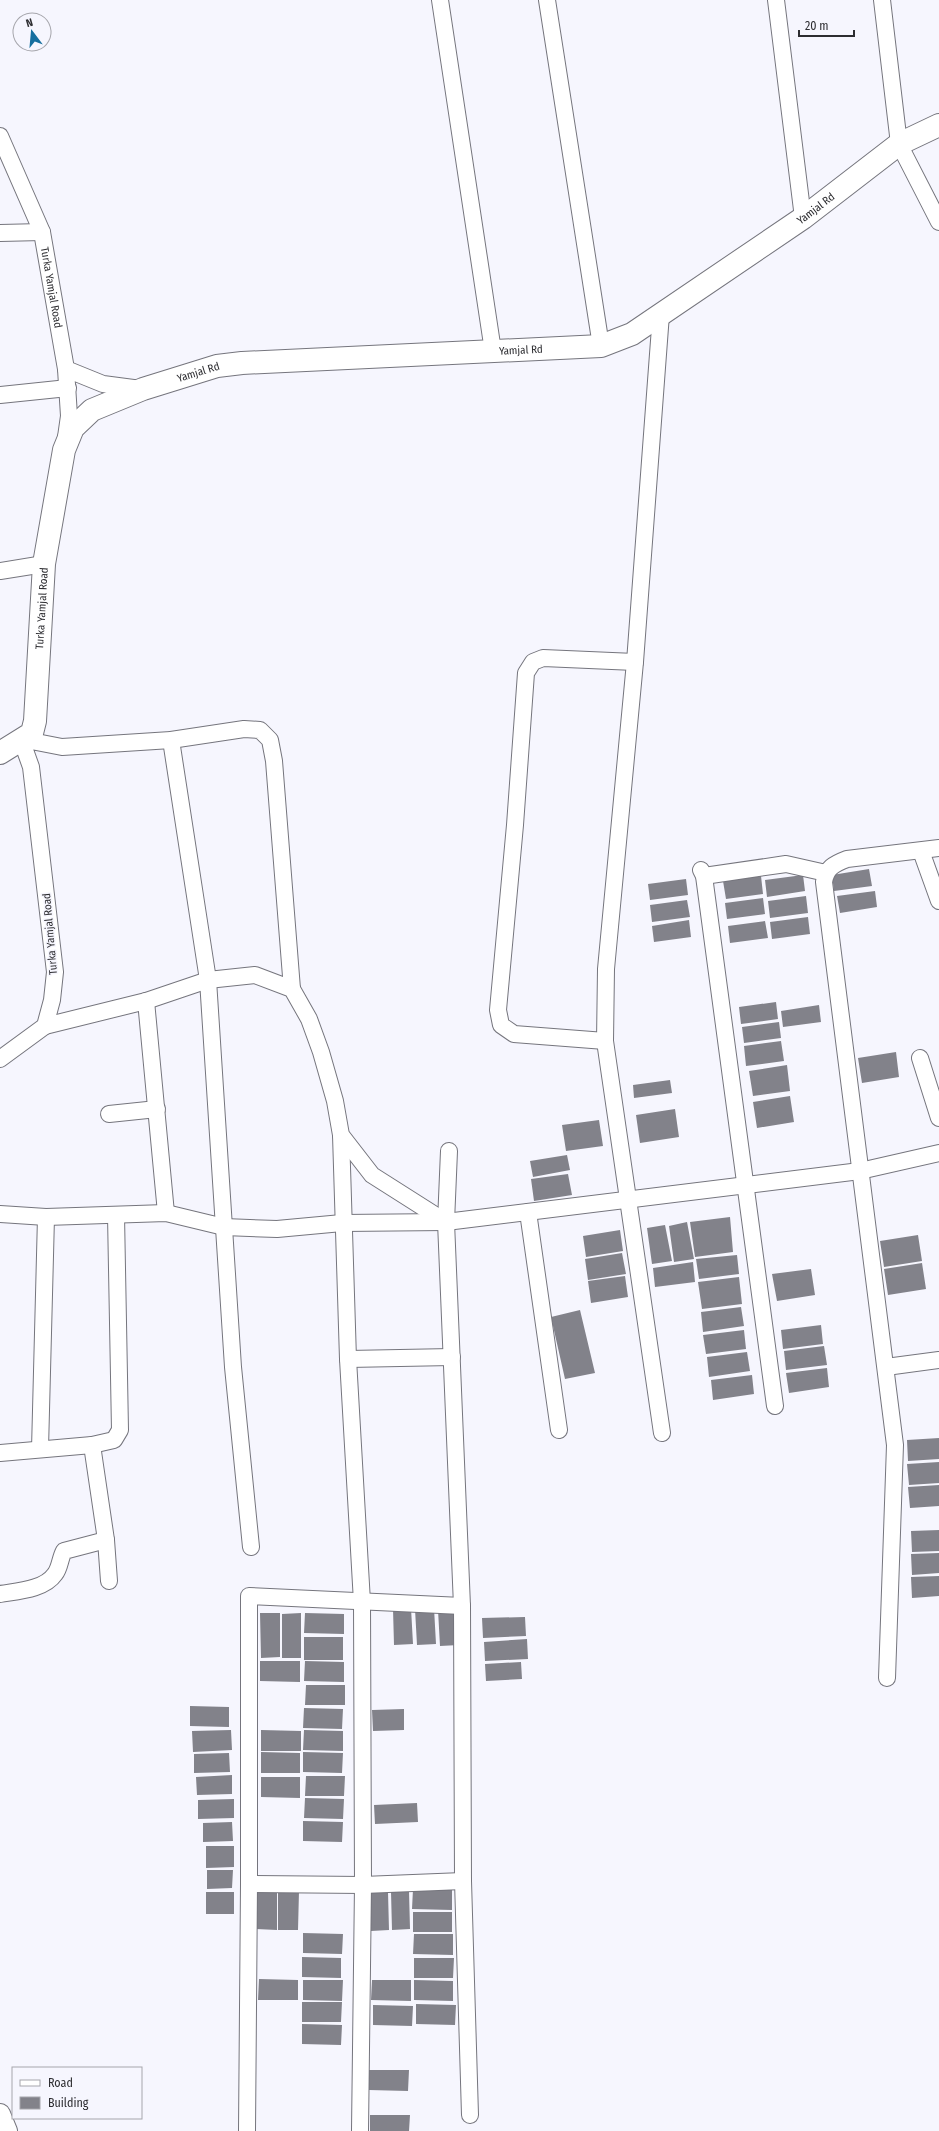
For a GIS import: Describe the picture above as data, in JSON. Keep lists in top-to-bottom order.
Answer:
{
  "streets": {
    "main road": ["Yamjal Rd", "Turka Yamjal Road"]
  },
  "crossings": [
    ["Yamjal Rd", "Turka Yamjal Road"]
  ],
  "legend": ["Road", "Building"],
  "scale_bar": "20 m",
  "north": "top"
}
